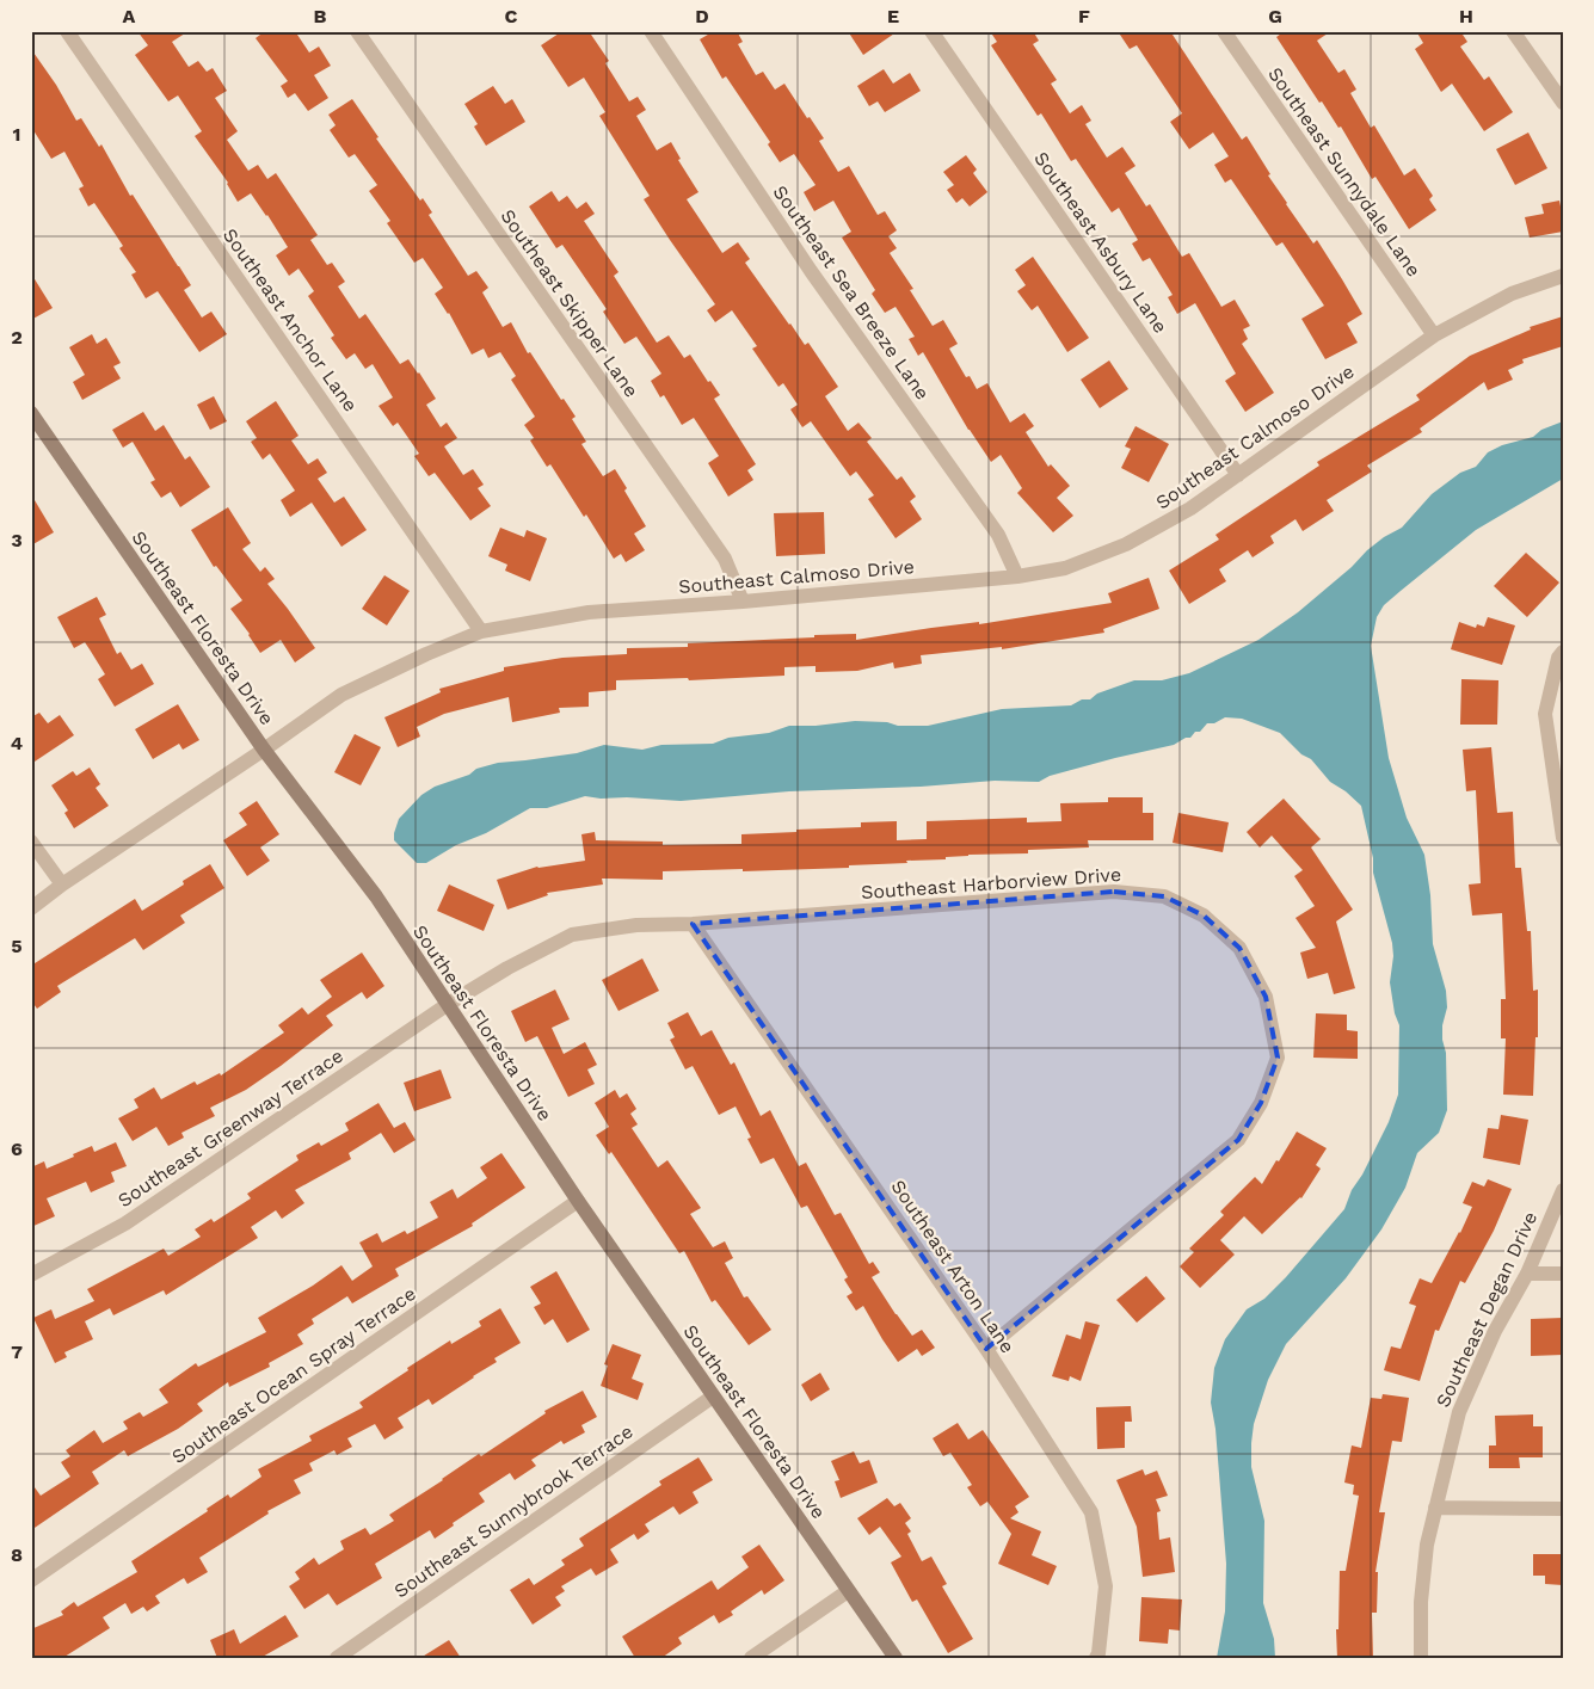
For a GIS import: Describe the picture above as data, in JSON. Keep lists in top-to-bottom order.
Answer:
{
  "streets": {
    "street": [
      "Southeast Sunnydale Lane",
      "Southeast Asbury Lane",
      "Southeast Sea Breeze Lane",
      "Southeast Skipper Lane",
      "Southeast Anchor Lane",
      "Southeast Calmoso Drive",
      "Southeast Floresta Drive",
      "Southeast Harborview Drive",
      "Southeast Greenway Terrace",
      "Southeast Arton Lane",
      "Southeast Degan Drive",
      "Southeast Ocean Spray Terrace",
      "Southeast Sunnybrook Terrace"
    ]
  },
  "crossings": [
    ["Southeast Sunnydale Lane", "Southeast Calmoso Drive"],
    ["Southeast Asbury Lane", "Southeast Calmoso Drive"],
    ["Southeast Sea Breeze Lane", "Southeast Calmoso Drive"],
    ["Southeast Skipper Lane", "Southeast Calmoso Drive"],
    ["Southeast Anchor Lane", "Southeast Calmoso Drive"],
    ["Southeast Calmoso Drive", "Southeast Floresta Drive"],
    ["Southeast Floresta Drive", "Southeast Harborview Drive"],
    ["Southeast Floresta Drive", "Southeast Greenway Terrace"],
    ["Southeast Floresta Drive", "Southeast Ocean Spray Terrace"],
    ["Southeast Floresta Drive", "Southeast Sunnybrook Terrace"],
    ["Southeast Harborview Drive", "Southeast Greenway Terrace"],
    ["Southeast Harborview Drive", "Southeast Arton Lane"]
  ],
  "grid": {
    "columns": [
      "A",
      "B",
      "C",
      "D",
      "E",
      "F",
      "G",
      "H"
    ],
    "rows": [
      "1",
      "2",
      "3",
      "4",
      "5",
      "6",
      "7",
      "8"
    ]
  }
}
